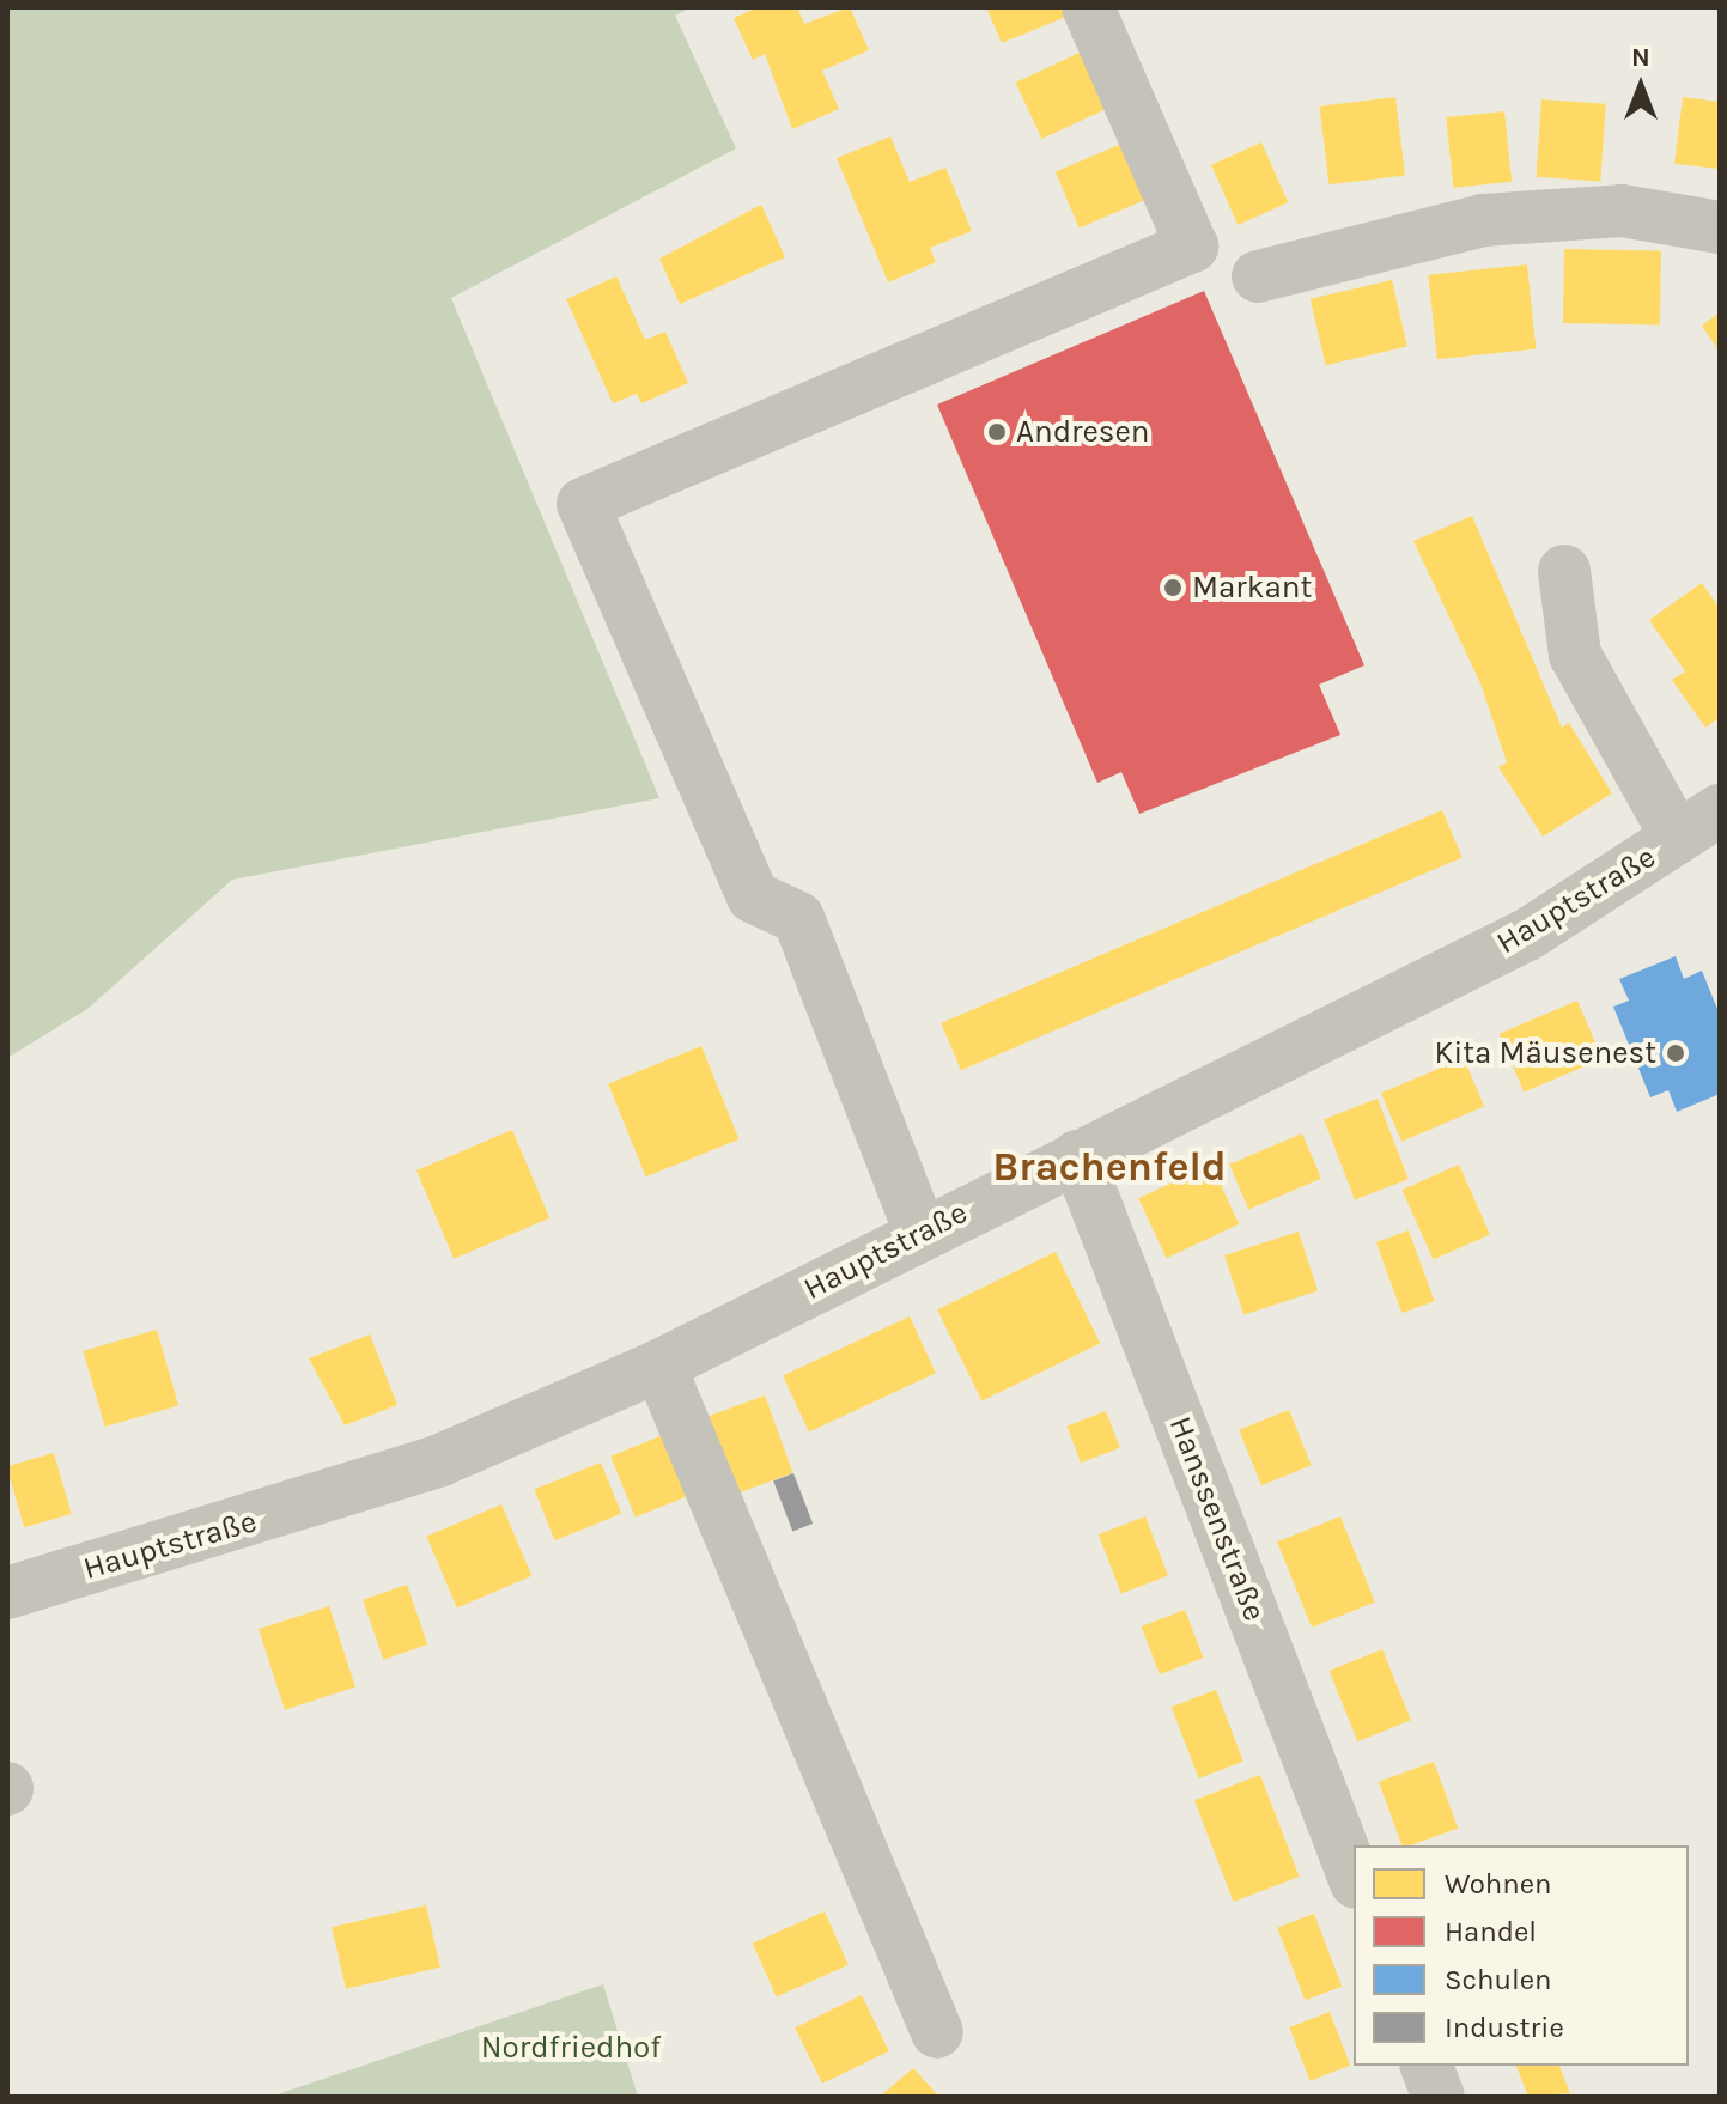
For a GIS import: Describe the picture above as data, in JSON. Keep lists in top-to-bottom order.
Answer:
{
  "streets": {
    "street": ["Hauptstraße", "Hanssenstraße"]
  },
  "crossings": [
    ["Hauptstraße", "Hanssenstraße"]
  ],
  "districts": ["Brachenfeld"],
  "parks": ["Nordfriedhof"],
  "places": ["Andresen", "Markant", "Kita Mäusenest"],
  "legend": [
    "Wohnen",
    "Handel",
    "Schulen",
    "Industrie"
  ],
  "north": "top"
}
